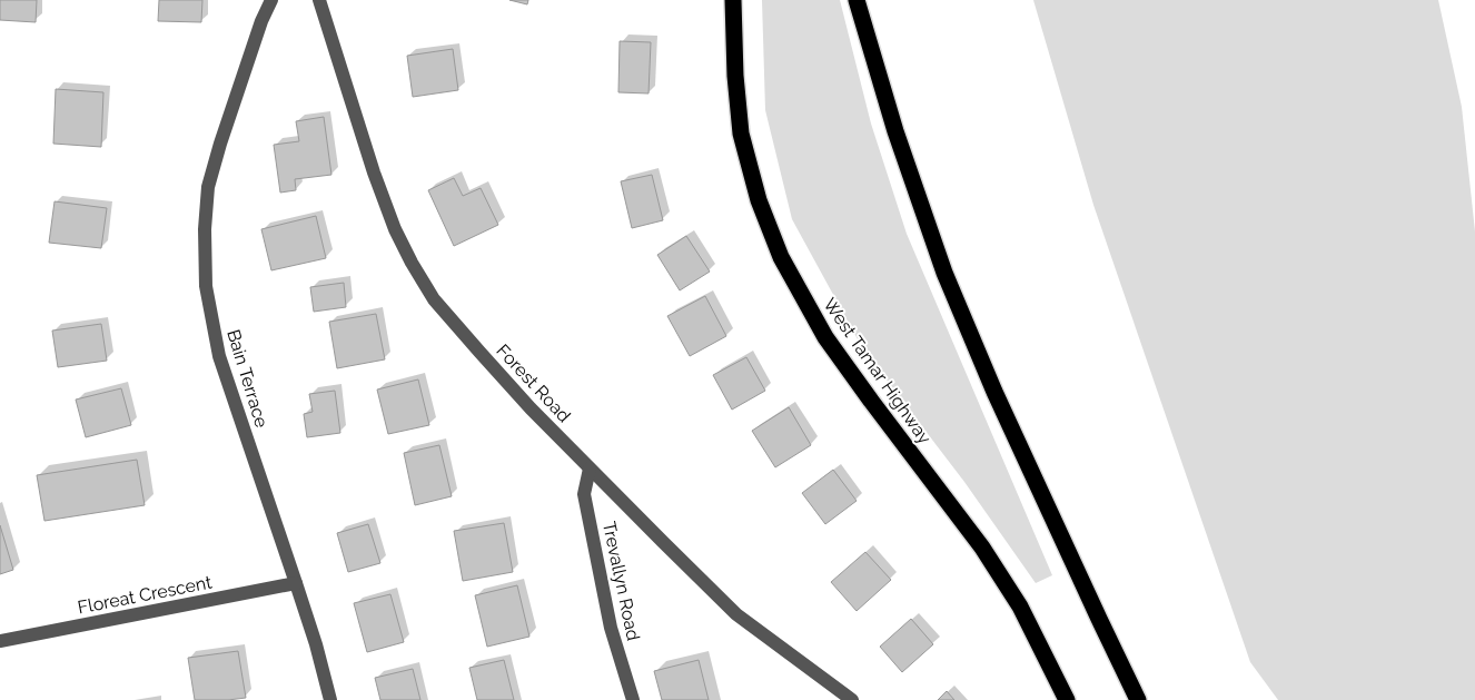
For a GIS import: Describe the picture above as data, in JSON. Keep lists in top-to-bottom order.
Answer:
{
  "streets": {
    "highway": ["West Tamar Highway"],
    "street": [
      "Bain Terrace",
      "Forest Road",
      "Trevallyn Road",
      "Floreat Crescent"
    ]
  },
  "crossings": [
    ["Bain Terrace", "Floreat Crescent"],
    ["Forest Road", "Trevallyn Road"]
  ]
}
